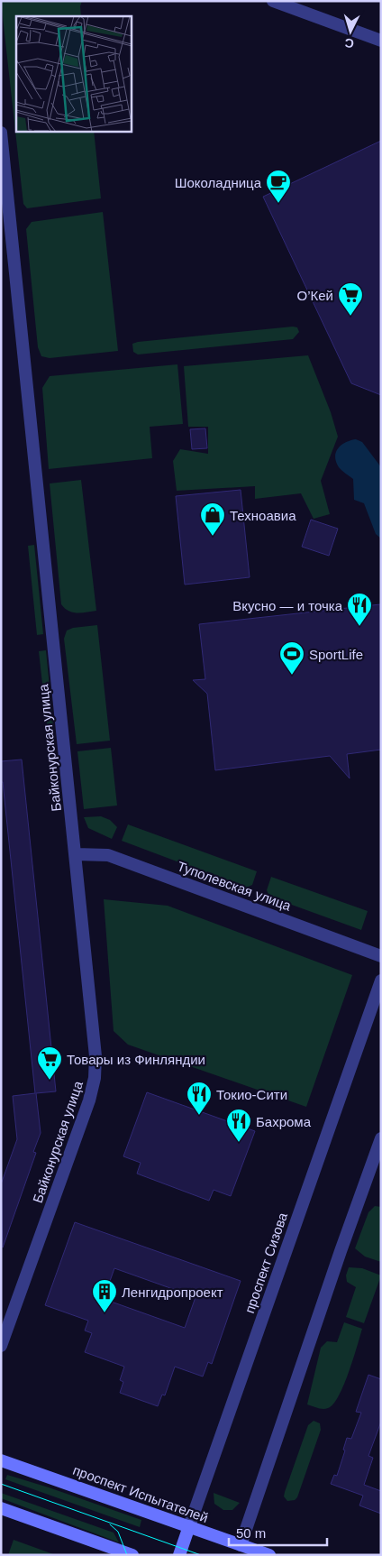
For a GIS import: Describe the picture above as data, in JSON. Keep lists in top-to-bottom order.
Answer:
{
  "streets": {
    "main road": ["проспект Сизова", "проспект Испытателей"],
    "street": ["Байконурская улица", "Туполевская улица"]
  },
  "crossings": [
    ["Байконурская улица", "Туполевская улица"],
    ["проспект Сизова", "проспект Испытателей"]
  ],
  "places": {
    "cafe": ["Шоколадница"],
    "supermarket": ["О’Кей", "Товары из Финляндии"],
    "shop": ["Техноавиа"],
    "restaurant": ["Вкусно — и точка", "Токио-Сити", "Бахрома"],
    "sports": ["SportLife"],
    "building": ["Ленгидропроект"]
  },
  "scale_bar": "50 m",
  "north": "bottom"
}
